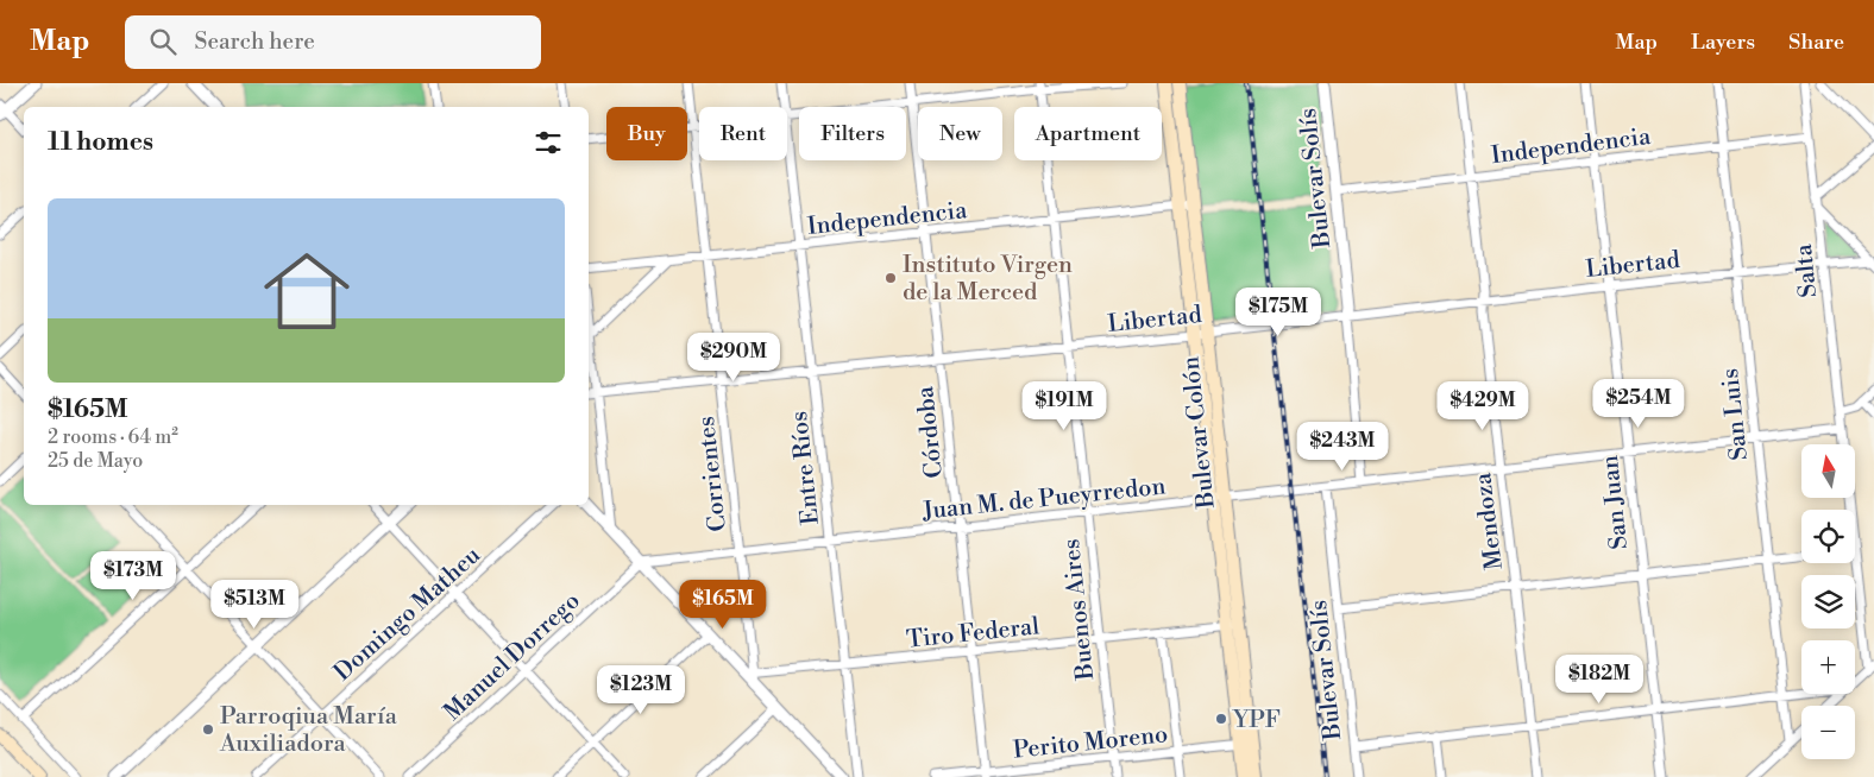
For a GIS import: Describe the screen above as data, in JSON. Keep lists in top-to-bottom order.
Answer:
{
  "streets": {
    "main road": ["Bulevar Colón"],
    "street": [
      "Independencia",
      "Bulevar Solís",
      "Libertad",
      "Salta",
      "San Luis",
      "Córdoba",
      "Entre Ríos",
      "Corrientes",
      "Juan M. de Pueyrredon",
      "San Juan",
      "Mendoza",
      "Buenos Aires",
      "Domingo Matheu",
      "Tiro Federal",
      "Manuel Dorrego",
      "Perito Moreno"
    ]
  },
  "crossings": [
    ["Independencia", "Bulevar Solís"],
    ["Independencia", "Salta"],
    ["Independencia", "San Luis"],
    ["Independencia", "Córdoba"],
    ["Independencia", "Bulevar Colón"],
    ["Independencia", "Entre Ríos"],
    ["Independencia", "Corrientes"],
    ["Independencia", "San Juan"],
    ["Independencia", "Mendoza"],
    ["Independencia", "Buenos Aires"],
    ["Bulevar Solís", "Libertad"],
    ["Bulevar Solís", "Juan M. de Pueyrredon"],
    ["Libertad", "Salta"],
    ["Libertad", "San Luis"],
    ["Libertad", "Córdoba"],
    ["Libertad", "Bulevar Colón"],
    ["Libertad", "Entre Ríos"],
    ["Libertad", "Corrientes"],
    ["Libertad", "San Juan"],
    ["Libertad", "Mendoza"],
    ["Libertad", "Buenos Aires"],
    ["Salta", "Juan M. de Pueyrredon"],
    ["San Luis", "Juan M. de Pueyrredon"],
    ["Córdoba", "Juan M. de Pueyrredon"],
    ["Córdoba", "Tiro Federal"],
    ["Córdoba", "Perito Moreno"],
    ["Bulevar Colón", "Juan M. de Pueyrredon"],
    ["Bulevar Colón", "Tiro Federal"],
    ["Bulevar Colón", "Perito Moreno"],
    ["Entre Ríos", "Juan M. de Pueyrredon"],
    ["Entre Ríos", "Tiro Federal"],
    ["Corrientes", "Juan M. de Pueyrredon"],
    ["Corrientes", "Tiro Federal"],
    ["Juan M. de Pueyrredon", "San Juan"],
    ["Juan M. de Pueyrredon", "Mendoza"],
    ["Juan M. de Pueyrredon", "Buenos Aires"],
    ["Juan M. de Pueyrredon", "Manuel Dorrego"],
    ["Buenos Aires", "Tiro Federal"],
    ["Buenos Aires", "Perito Moreno"]
  ],
  "places": ["Instituto Virgen de la Merced", "YPF", "Parroqiua María Auxiliadora"],
  "north": "top",
  "page": {
    "header": "Map",
    "search": "Search here",
    "nav": ["Map", "Layers", "Share"],
    "chip": [
      "Buy",
      "Rent",
      "Filters",
      "New",
      "Apartment"
    ],
    "heading": "11 homes",
    "list": [
      {
        "name": "$165M",
        "note": "2 rooms · 64 m² · 25 de Mayo"
      }
    ],
    "price": [
      "$175M",
      "$290M",
      "$254M",
      "$191M",
      "$429M",
      "$243M",
      "$173M",
      "$513M",
      "$165M",
      "$182M",
      "$123M"
    ],
    "map_buttons": ["+", "−"]
  }
}
